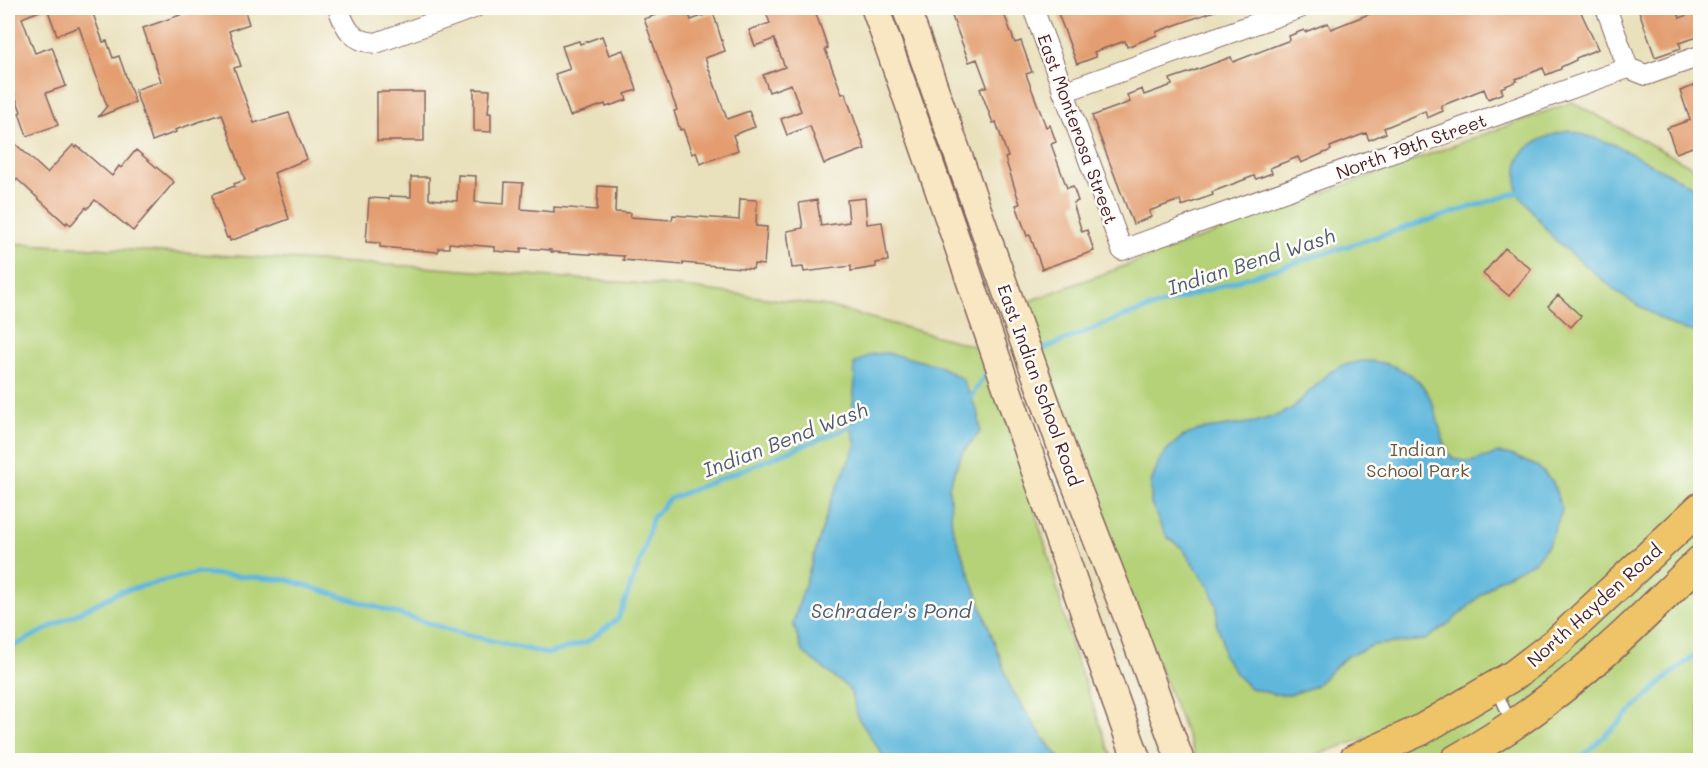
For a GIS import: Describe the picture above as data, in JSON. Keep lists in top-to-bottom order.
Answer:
{
  "streets": {
    "main road": ["East Indian School Road", "North Hayden Road"],
    "street": ["East Monterosa Street", "North 79th Street"]
  },
  "crossings": [
    ["East Monterosa Street", "North 79th Street"]
  ],
  "water": ["Indian Bend Wash", "Schrader's Pond"],
  "parks": ["Indian School Park"]
}
